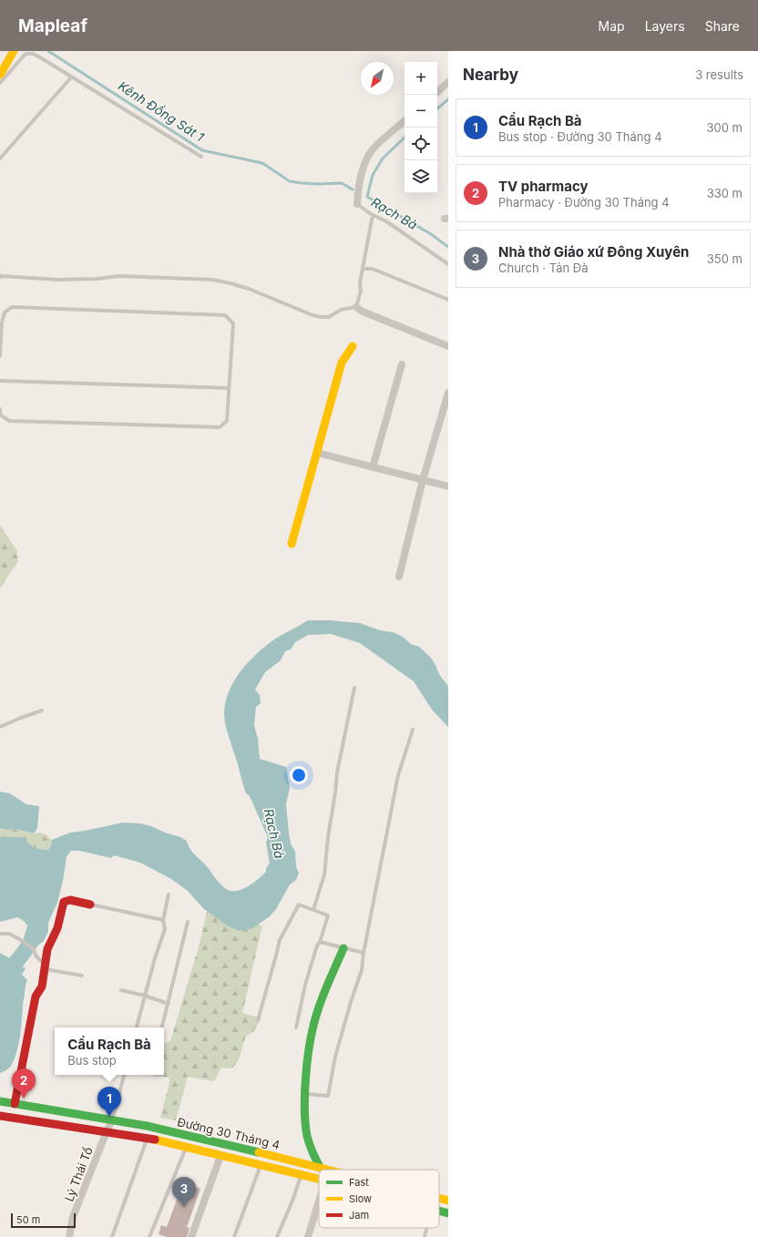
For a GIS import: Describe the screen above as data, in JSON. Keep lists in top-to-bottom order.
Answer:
{
  "streets": {
    "main road": ["Đường 30 Tháng 4"],
    "street": ["Lý Thái Tổ"]
  },
  "crossings": [
    ["Đường 30 Tháng 4", "Lý Thái Tổ"]
  ],
  "water": ["Kênh Đồng Sát 1", "Rạch Bà"],
  "legend": ["Fast", "Slow", "Jam"],
  "scale_bar": "50 m",
  "north": "bottom left",
  "page": {
    "header": "Mapleaf",
    "nav": ["Map", "Layers", "Share"],
    "heading": ["Nearby", "3 results"],
    "map_buttons": ["+", "−"],
    "list": [
      {
        "mark": "1",
        "name": "Cầu Rạch Bà",
        "note": "Bus stop · Đường 30 Tháng 4",
        "value": "300 m"
      },
      {
        "mark": "2",
        "name": "TV pharmacy",
        "note": "Pharmacy · Đường 30 Tháng 4",
        "value": "330 m"
      },
      {
        "mark": "3",
        "name": "Nhà thờ Giáo xứ Đông Xuyên",
        "note": "Church · Tản Đà",
        "value": "350 m"
      }
    ],
    "popup": ["Cầu Rạch Bà", "Bus stop"],
    "pins": ["2", "1", "3"],
    "scale": "50 m"
  }
}
